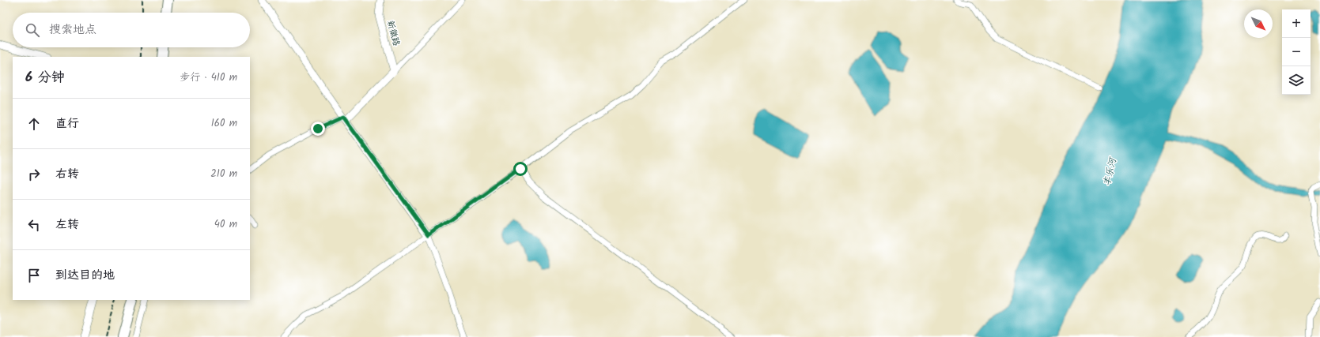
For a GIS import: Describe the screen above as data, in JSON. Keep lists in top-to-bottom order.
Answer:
{
  "streets": {
    "street": ["新徽路"]
  },
  "water": ["丰乐河"],
  "north": "bottom right",
  "page": {
    "map_buttons": ["+", "−"],
    "search": "搜索地点",
    "heading": ["6 分钟", "步行 · 410 m"],
    "list": [
      ["直行", "160 m"],
      ["右转", "210 m"],
      ["左转", "40 m"],
      "到达目的地"
    ]
  }
}
